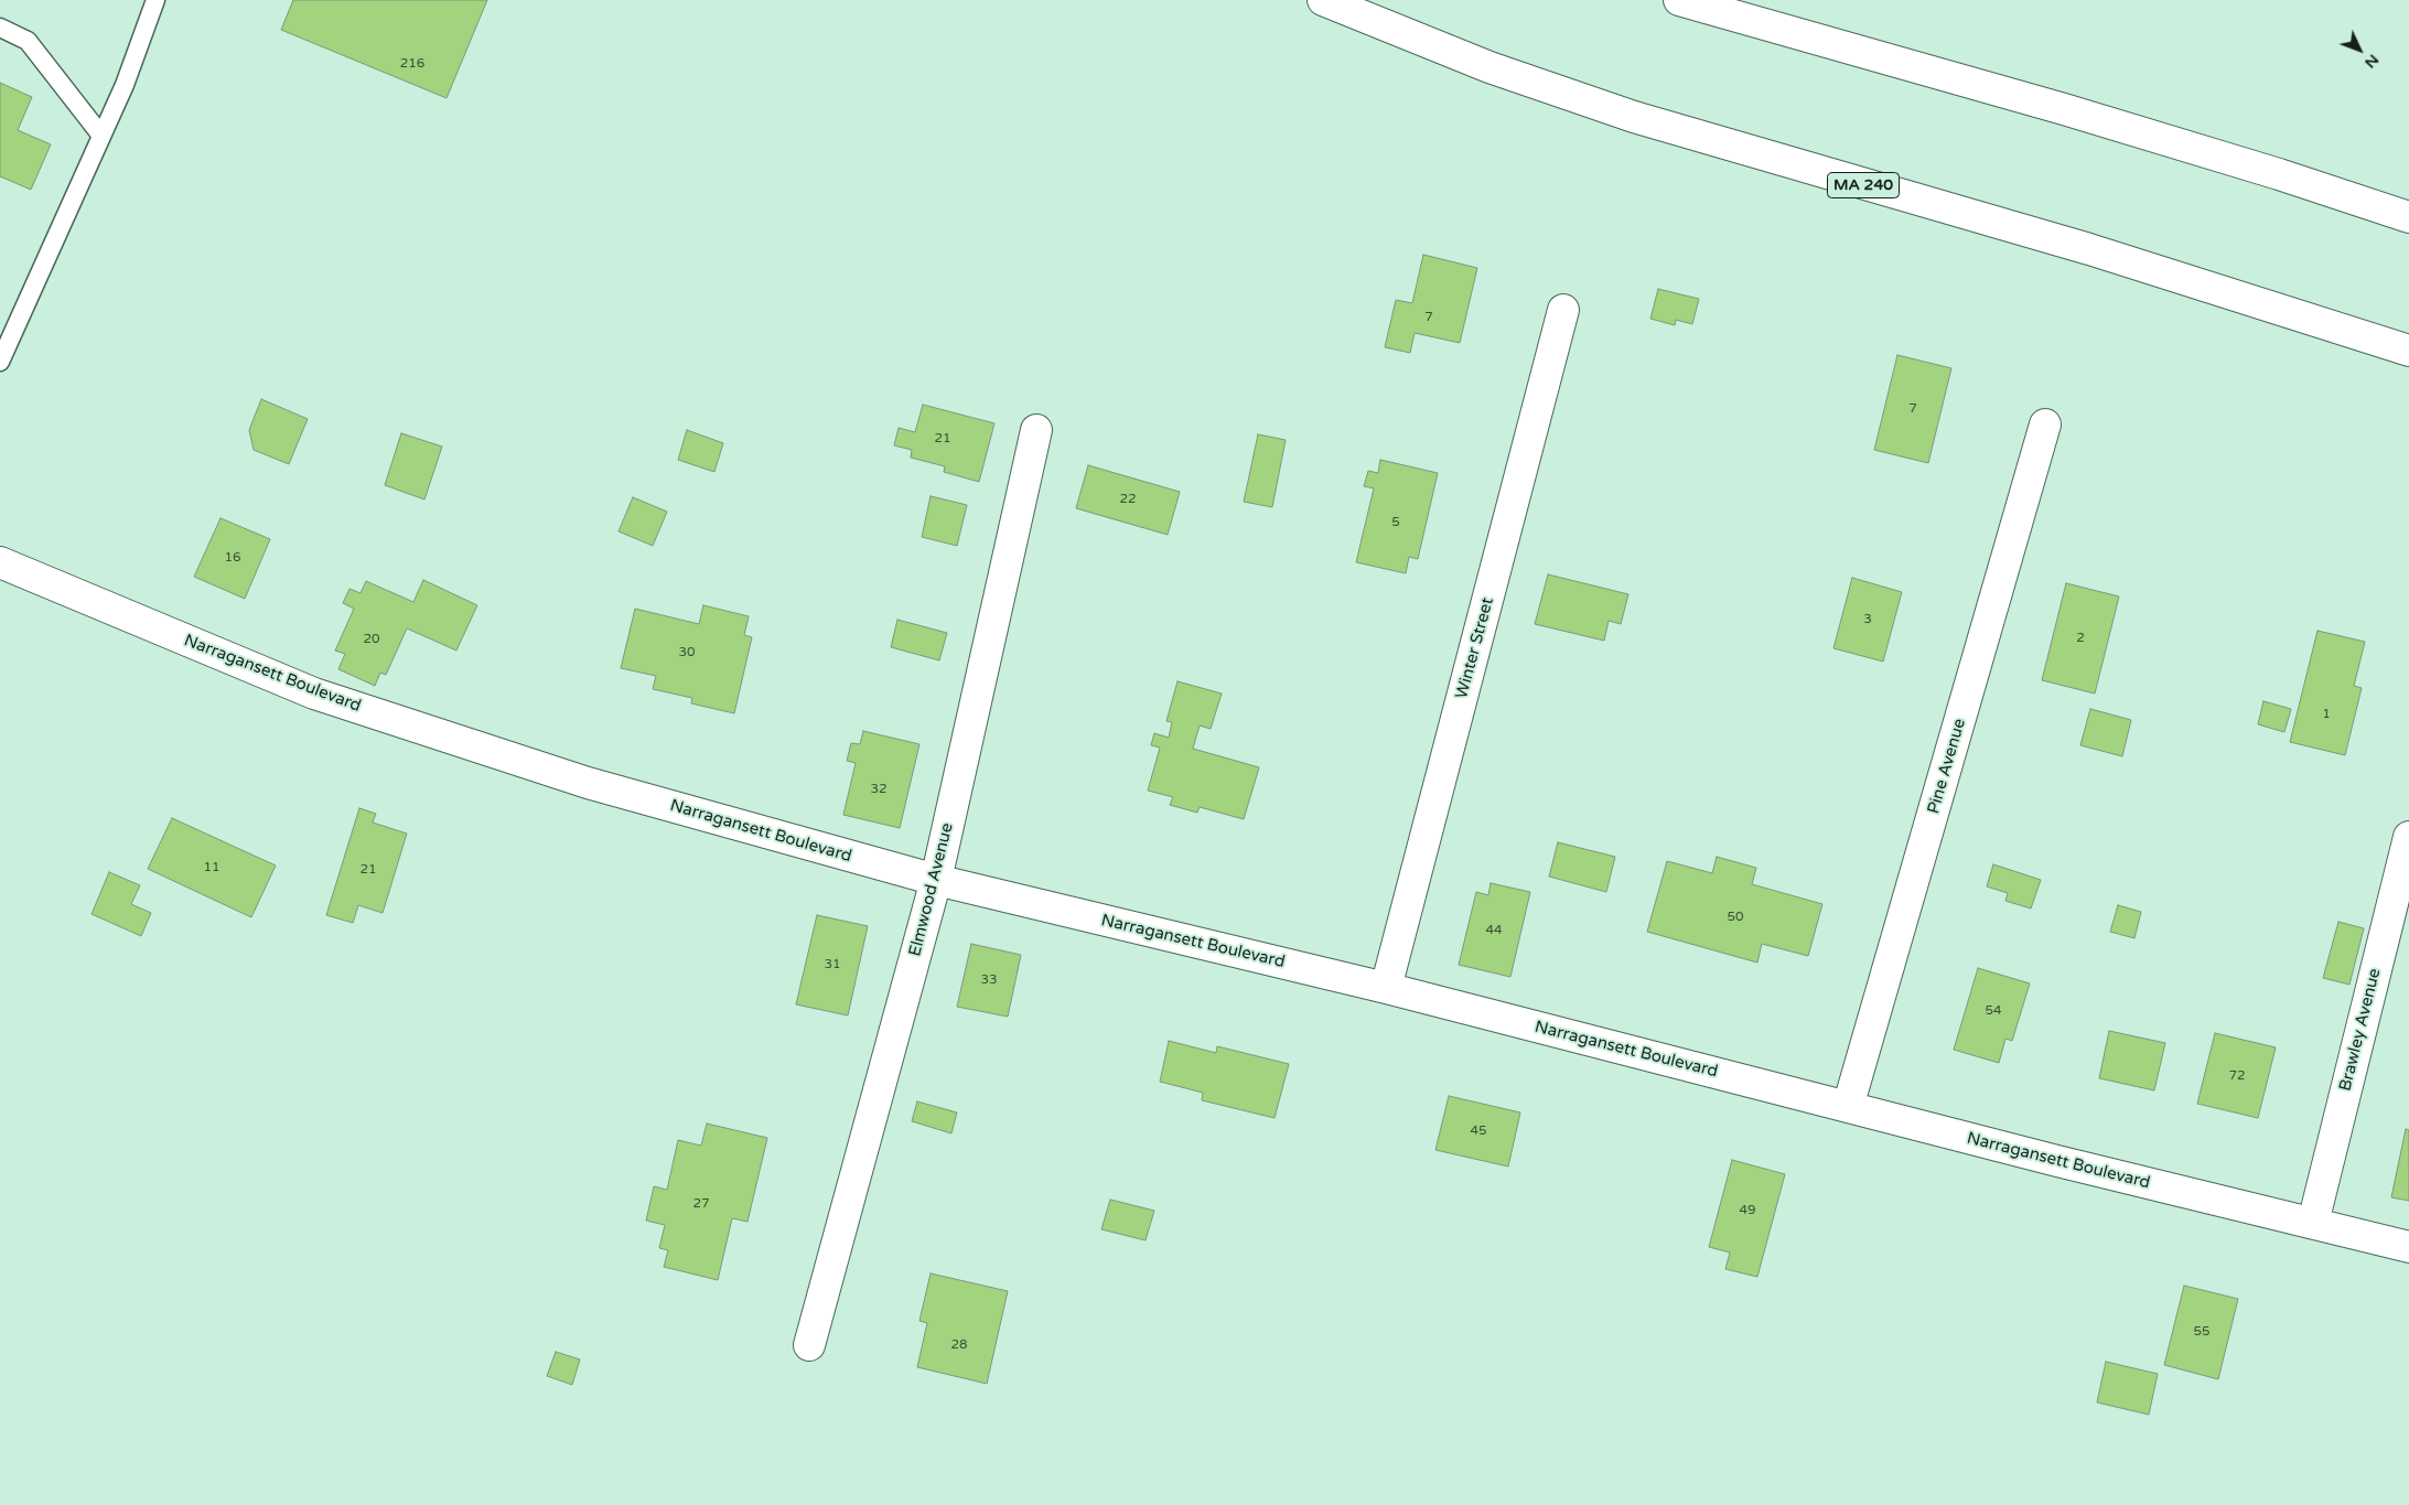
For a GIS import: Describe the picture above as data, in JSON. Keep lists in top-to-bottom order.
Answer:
{
  "streets": {
    "main road": [
      "MA 240",
      "Winter Street",
      "Narragansett Boulevard",
      "Pine Avenue",
      "Elmwood Avenue",
      "Brawley Avenue"
    ]
  },
  "crossings": [
    ["Winter Street", "Narragansett Boulevard"],
    ["Narragansett Boulevard", "Pine Avenue"],
    ["Narragansett Boulevard", "Elmwood Avenue"],
    ["Narragansett Boulevard", "Brawley Avenue"]
  ],
  "house_numbers": [
    "216",
    "7",
    "7",
    "21",
    "22",
    "5",
    "16",
    "3",
    "2",
    "20",
    "30",
    "1",
    "32",
    "11",
    "21",
    "50",
    "44",
    "31",
    "33",
    "54",
    "72",
    "45",
    "27",
    "49",
    "55",
    "28"
  ],
  "north": "bottom right"
}
